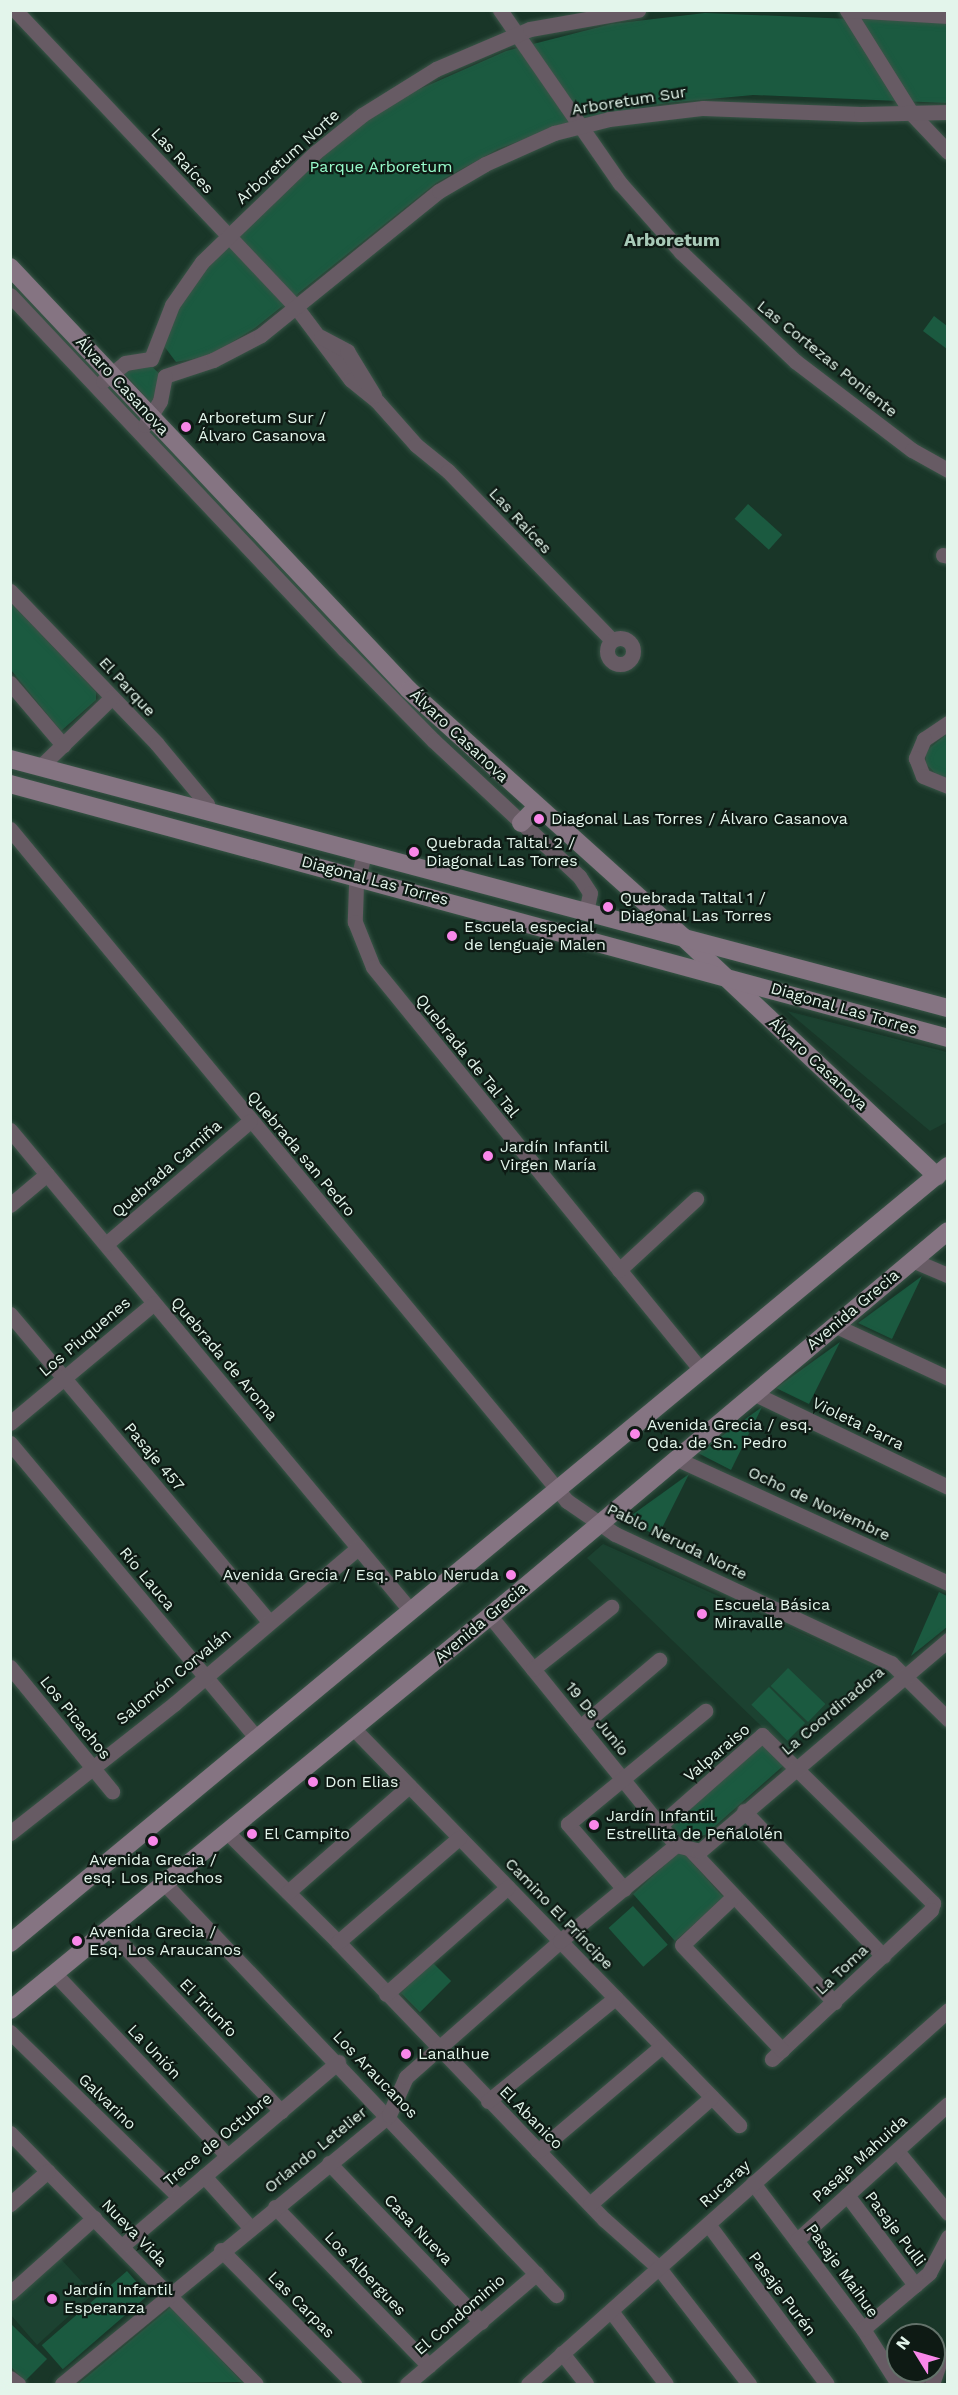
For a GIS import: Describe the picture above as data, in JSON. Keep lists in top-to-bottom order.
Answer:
{
  "streets": {
    "main road": ["Álvaro Casanova", "Diagonal Las Torres", "Avenida Grecia"],
    "street": [
      "Arboretum Sur",
      "Arboretum Norte",
      "Las Raíces",
      "Las Cortezas Poniente",
      "El Parque",
      "Quebrada de Tal Tal",
      "Quebrada san Pedro",
      "Quebrada Camiña",
      "Los Piuquenes",
      "Quebrada de Aroma",
      "Violeta Parra",
      "Pasaje 457",
      "Ocho de Noviembre",
      "Pablo Neruda Norte",
      "Río Lauca",
      "Salomón Corvalán",
      "La Coordinadora",
      "Los Picachos",
      "19 De Junio",
      "Valparaiso",
      "Camino El Príncipe",
      "La Toma",
      "El Triunfo",
      "La Unión",
      "Los Araucanos",
      "Galvarino",
      "El Abanico",
      "Trece de Octubre",
      "Orlando Letelier",
      "Pasaje Mahuida",
      "Rucaray",
      "Pasaje Pulli",
      "Casa Nueva",
      "Nueva Vida",
      "Pasaje Maihue",
      "Los Albergues",
      "Pasaje Purén",
      "Las Carpas",
      "El Condominio"
    ]
  },
  "crossings": [
    ["Arboretum Sur", "Las Raíces"],
    ["Arboretum Sur", "Las Cortezas Poniente"],
    ["Arboretum Norte", "Las Raíces"],
    ["Arboretum Norte", "Las Cortezas Poniente"],
    ["Álvaro Casanova", "Diagonal Las Torres"],
    ["El Parque", "Diagonal Las Torres"],
    ["Diagonal Las Torres", "Quebrada de Tal Tal"],
    ["Quebrada san Pedro", "Quebrada Camiña"],
    ["Quebrada san Pedro", "Pablo Neruda Norte"],
    ["Quebrada Camiña", "Quebrada de Aroma"],
    ["Avenida Grecia", "Violeta Parra"],
    ["Avenida Grecia", "Ocho de Noviembre"],
    ["Avenida Grecia", "Pablo Neruda Norte"],
    ["Avenida Grecia", "19 De Junio"],
    ["Avenida Grecia", "Camino El Príncipe"],
    ["Avenida Grecia", "El Triunfo"],
    ["Avenida Grecia", "La Unión"],
    ["Avenida Grecia", "Los Araucanos"],
    ["Avenida Grecia", "El Abanico"],
    ["Los Piuquenes", "Quebrada de Aroma"],
    ["Los Piuquenes", "Pasaje 457"],
    ["Quebrada de Aroma", "Salomón Corvalán"],
    ["Pasaje 457", "Salomón Corvalán"],
    ["Pablo Neruda Norte", "La Coordinadora"],
    ["Río Lauca", "Salomón Corvalán"],
    ["Salomón Corvalán", "Los Picachos"],
    ["La Coordinadora", "Valparaiso"],
    ["La Coordinadora", "La Toma"],
    ["La Coordinadora", "Orlando Letelier"],
    ["19 De Junio", "Valparaiso"],
    ["19 De Junio", "La Toma"],
    ["19 De Junio", "Orlando Letelier"],
    ["Valparaiso", "La Toma"],
    ["Camino El Príncipe", "Orlando Letelier"],
    ["El Triunfo", "Trece de Octubre"],
    ["La Unión", "Trece de Octubre"],
    ["Los Araucanos", "Trece de Octubre"],
    ["Los Araucanos", "Orlando Letelier"],
    ["Los Araucanos", "El Condominio"],
    ["Galvarino", "Trece de Octubre"],
    ["El Abanico", "Orlando Letelier"],
    ["El Abanico", "Rucaray"],
    ["Trece de Octubre", "Nueva Vida"],
    ["Orlando Letelier", "Casa Nueva"],
    ["Orlando Letelier", "Nueva Vida"],
    ["Orlando Letelier", "Los Albergues"],
    ["Orlando Letelier", "Las Carpas"],
    ["Pasaje Mahuida", "Pasaje Pulli"],
    ["Pasaje Mahuida", "Pasaje Maihue"],
    ["Rucaray", "Pasaje Maihue"],
    ["Rucaray", "Pasaje Purén"],
    ["Casa Nueva", "El Condominio"],
    ["Los Albergues", "El Condominio"]
  ],
  "districts": ["Arboretum"],
  "parks": ["Parque Arboretum"],
  "places": [
    "Arboretum Sur / Álvaro Casanova",
    "Diagonal Las Torres / Álvaro Casanova",
    "Quebrada Taltal 2 / Diagonal Las Torres",
    "Quebrada Taltal 1 / Diagonal Las Torres",
    "Escuela especial de lenguaje Malen",
    "Jardín Infantil Virgen María",
    "Avenida Grecia / esq. Qda. de Sn. Pedro",
    "Avenida Grecia / Esq. Pablo Neruda",
    "Escuela Básica Miravalle",
    "Don Elias",
    "Jardín Infantil Estrellita de Peñalolén",
    "El Campito",
    "Avenida Grecia / esq. Los Picachos",
    "Avenida Grecia / Esq. Los Araucanos",
    "Lanalhue",
    "Jardín Infantil Esperanza"
  ],
  "north": "top left"
}
